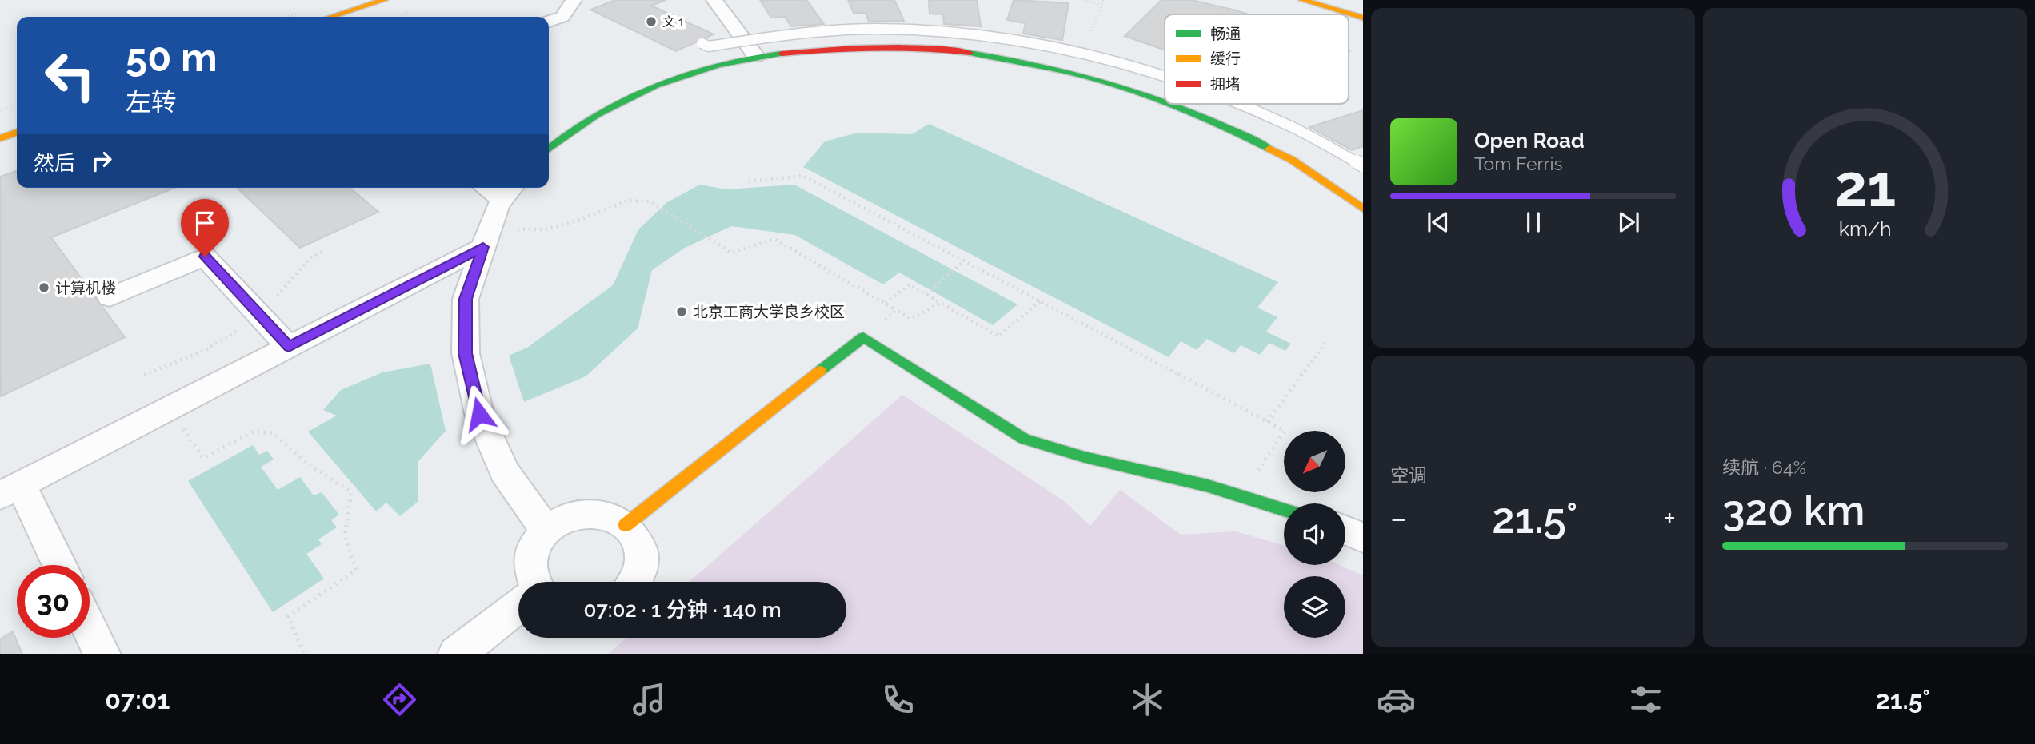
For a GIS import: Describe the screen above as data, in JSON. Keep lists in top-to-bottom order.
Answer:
{
  "places": ["文 1", "计算机楼", "北京工商大学良乡校区"],
  "legend": ["畅通", "缓行", "拥堵"],
  "north": "bottom left",
  "page": {
    "turn": ["50 m", "左转"],
    "song": ["Open Road", "Tom Ferris"],
    "then": "然后",
    "tile": [
      "空调",
      ["续航 · 64%", "320 km"]
    ],
    "heat": ["−", "21.5°", "+"],
    "limit": "30",
    "trip": "07:02 · 1 分钟 · 140 m",
    "tabs": ["07:01", "21.5°"],
    "gauge": ["21", "km/h"]
  }
}
